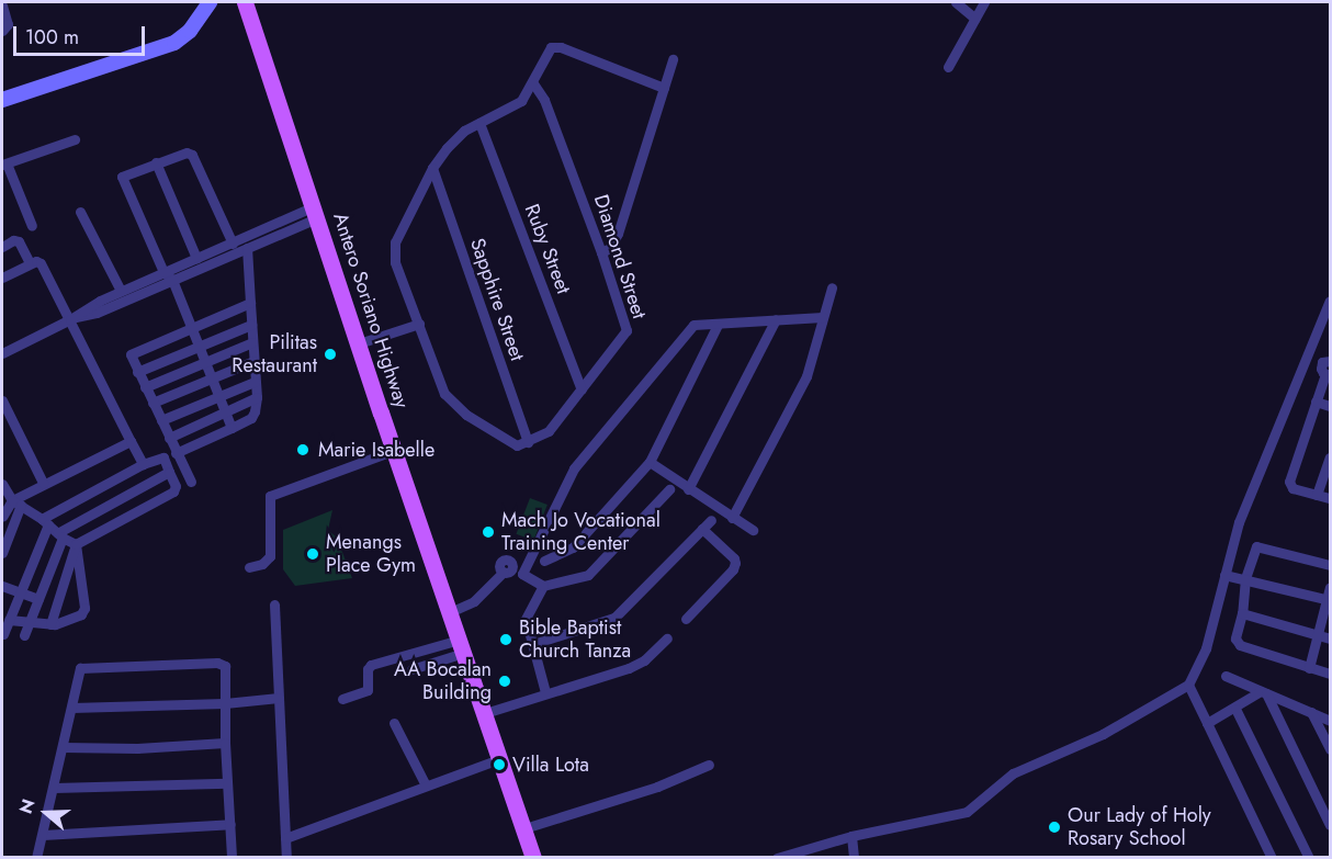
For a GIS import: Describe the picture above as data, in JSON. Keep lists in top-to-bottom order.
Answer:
{
  "streets": {
    "main road": ["Antero Soriano Highway"],
    "street": ["Ruby Street", "Diamond Street", "Sapphire Street"]
  },
  "crossings": [
    ["Ruby Street", "Diamond Street"],
    ["Diamond Street", "Sapphire Street"]
  ],
  "places": [
    "Pilitas Restaurant",
    "Marie Isabelle",
    "Mach Jo Vocational Training Center",
    "Menangs Place Gym",
    "Bible Baptist Church Tanza",
    "AA Bocalan Building",
    "Villa Lota",
    "Our Lady of Holy Rosary School"
  ],
  "scale_bar": "100 m",
  "north": "left"
}
